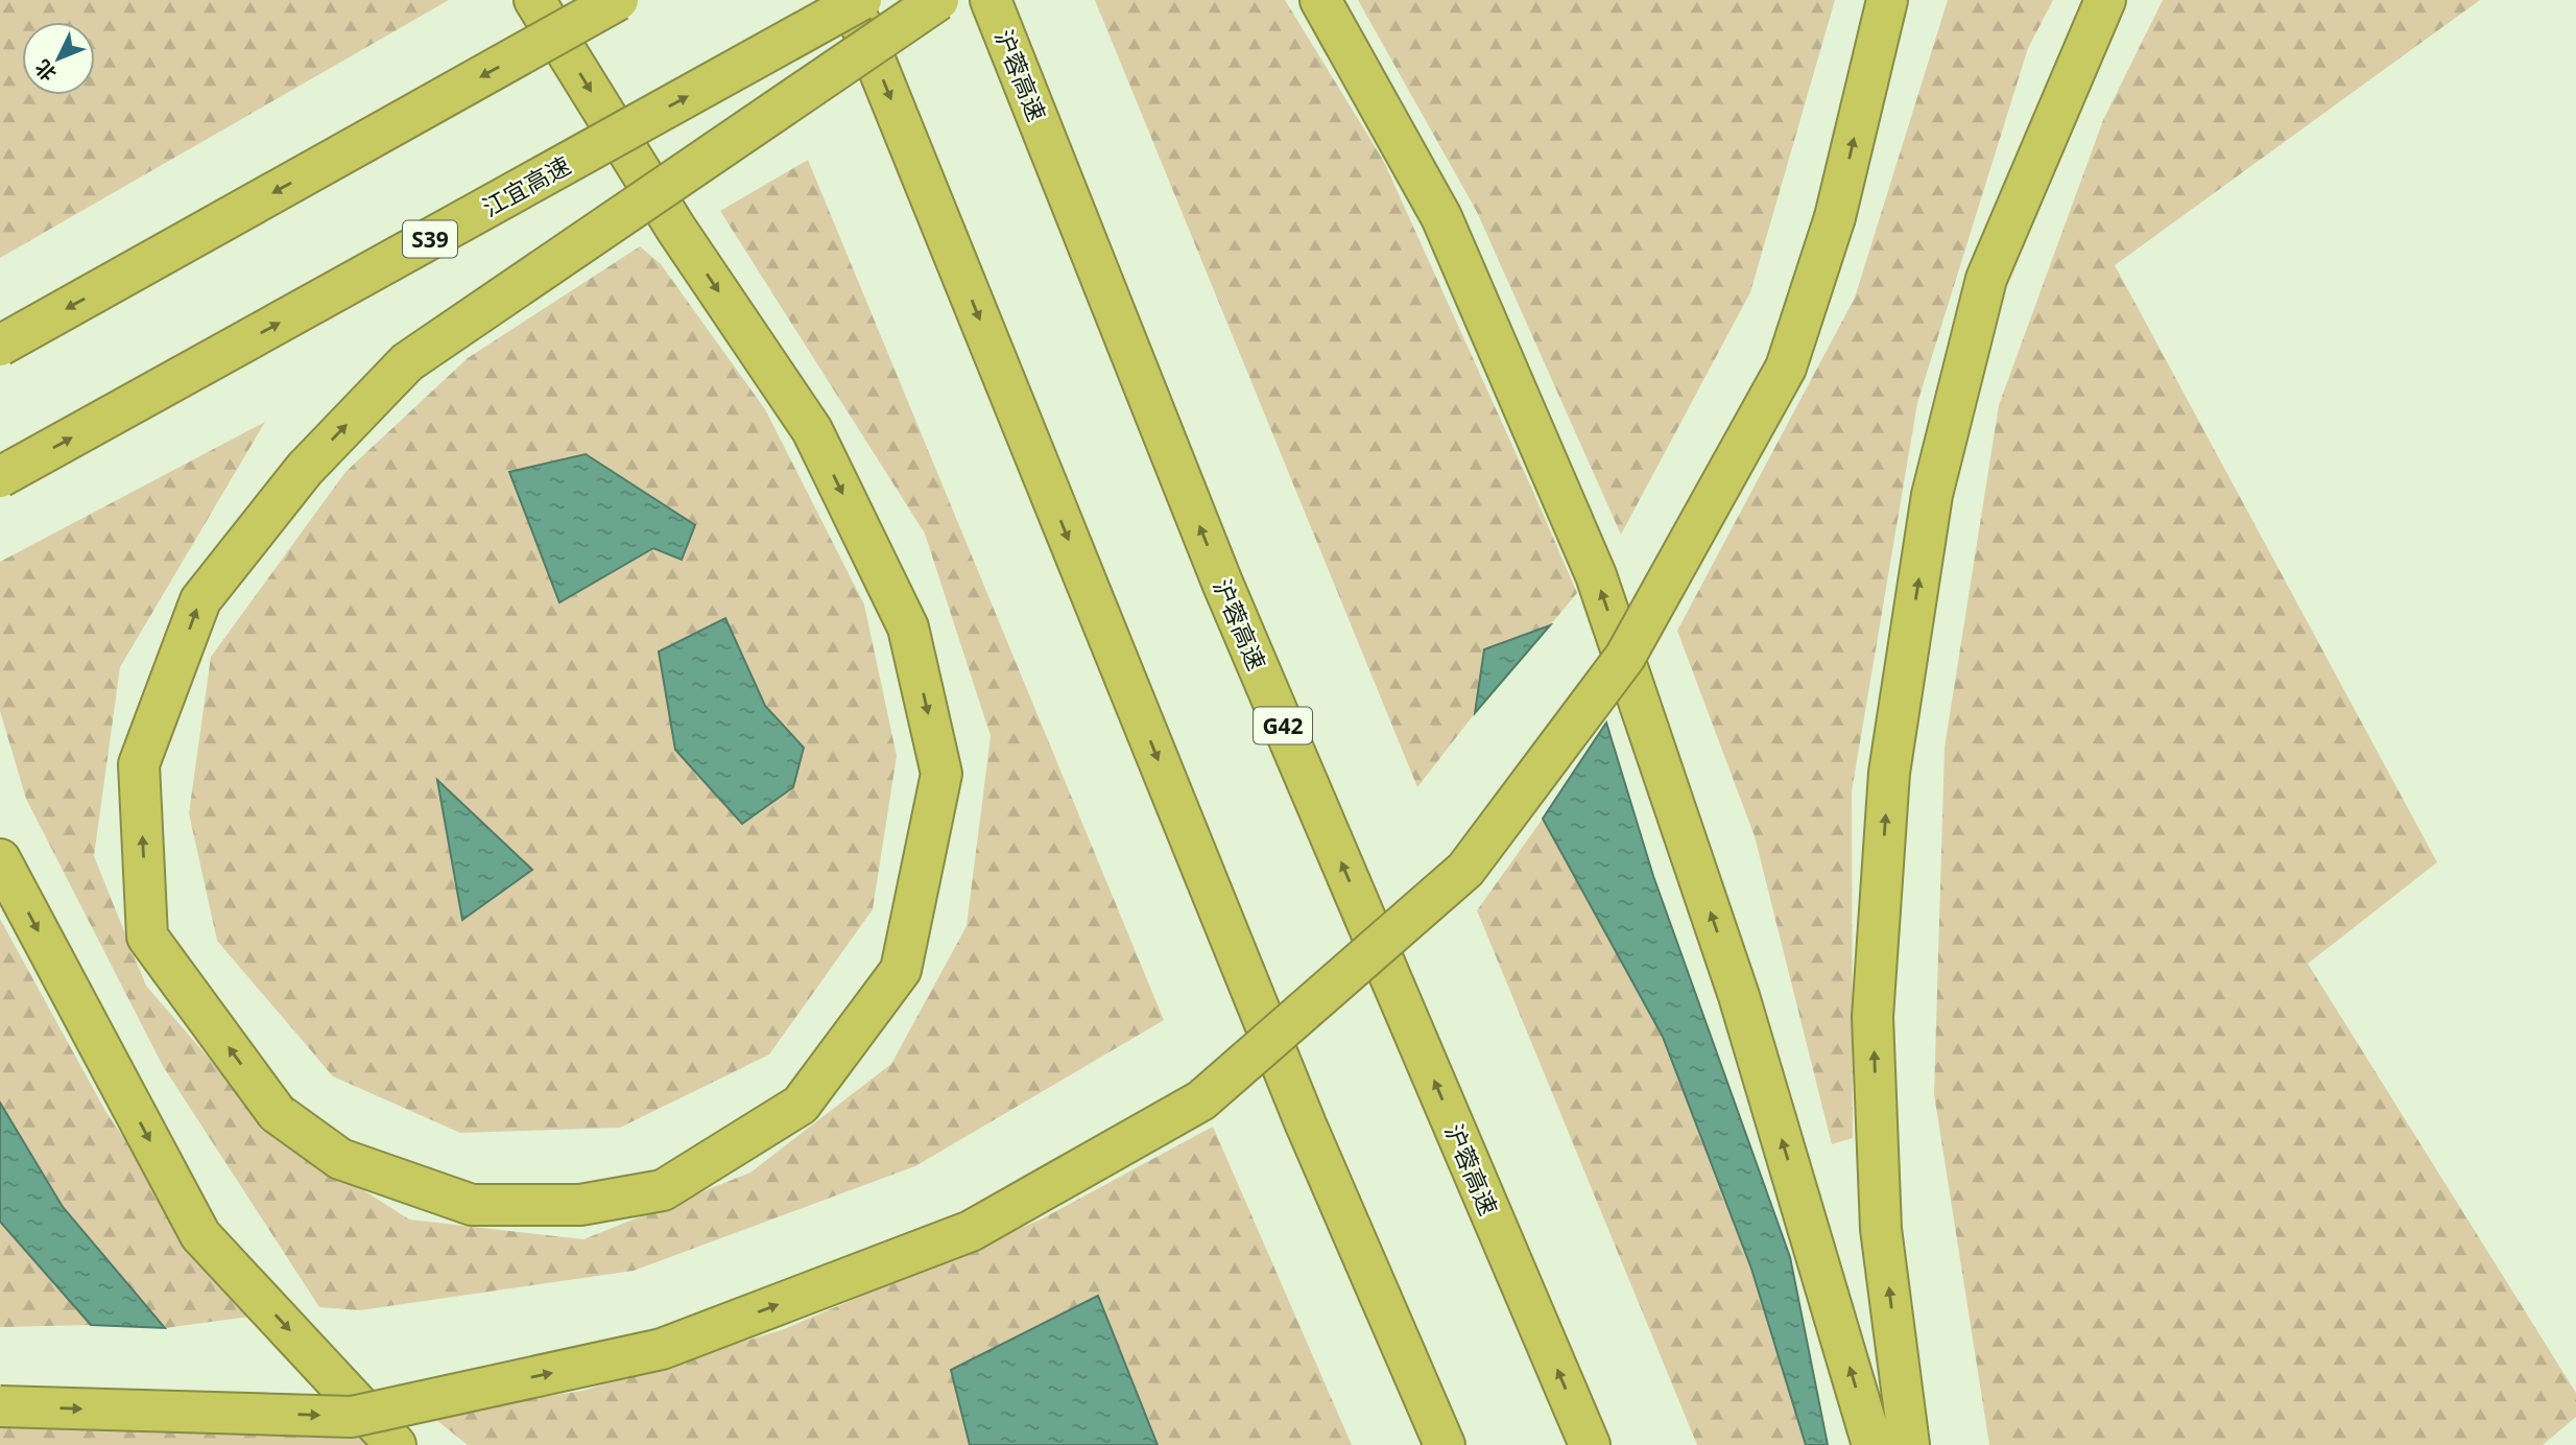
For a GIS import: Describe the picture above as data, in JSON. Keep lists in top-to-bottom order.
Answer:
{
  "streets": {
    "highway": [
      "沪蓉高速",
      "江宜高速",
      "S39",
      "G42"
    ]
  },
  "north": "bottom left"
}
